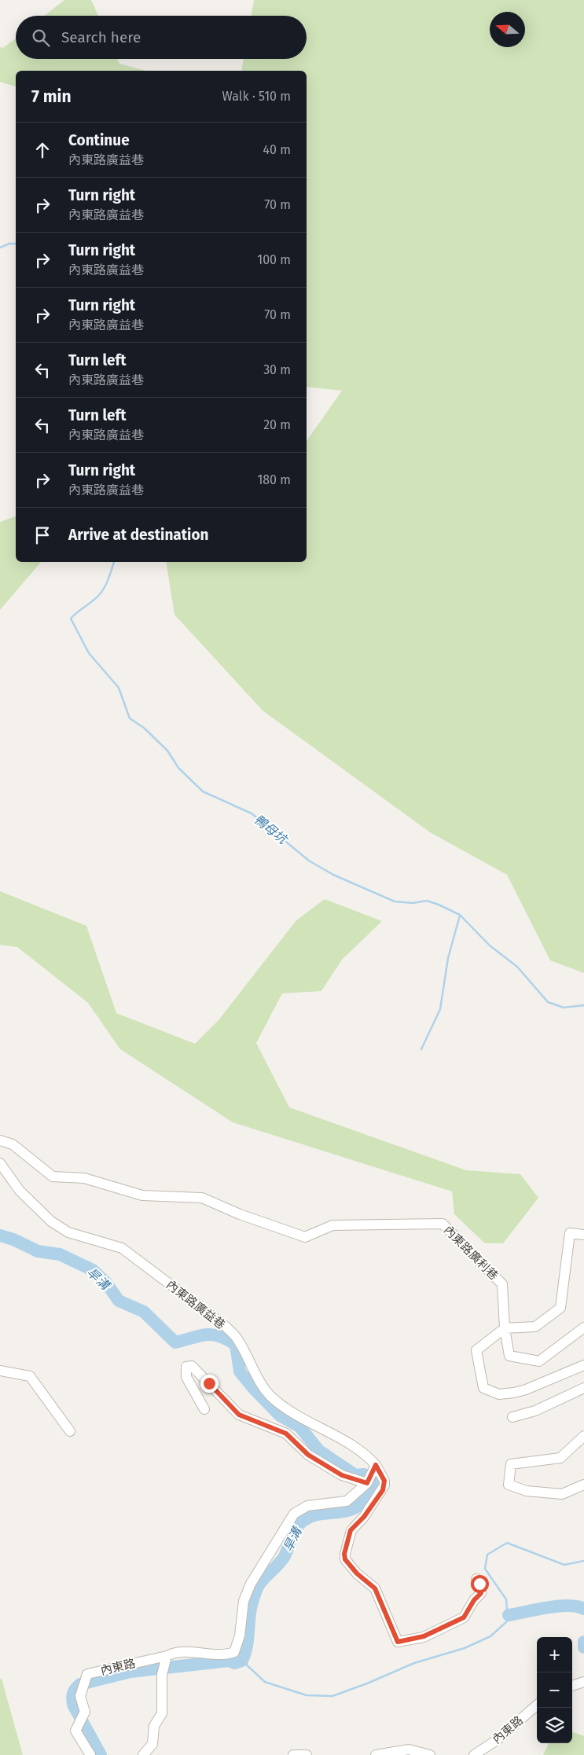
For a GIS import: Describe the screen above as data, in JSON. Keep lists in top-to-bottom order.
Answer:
{
  "streets": {
    "street": ["內東路廣利巷", "內東路廣益巷", "內東路"]
  },
  "water": ["鴨母坑", "旱溝"],
  "north": "left",
  "page": {
    "search": "Search here",
    "heading": ["7 min", "Walk · 510 m"],
    "list": [
      ["Continue", "內東路廣益巷", "40 m"],
      ["Turn right", "內東路廣益巷", "70 m"],
      ["Turn right", "內東路廣益巷", "100 m"],
      ["Turn right", "內東路廣益巷", "70 m"],
      ["Turn left", "內東路廣益巷", "30 m"],
      ["Turn left", "內東路廣益巷", "20 m"],
      ["Turn right", "內東路廣益巷", "180 m"],
      "Arrive at destination"
    ],
    "map_buttons": ["+", "−"]
  }
}
